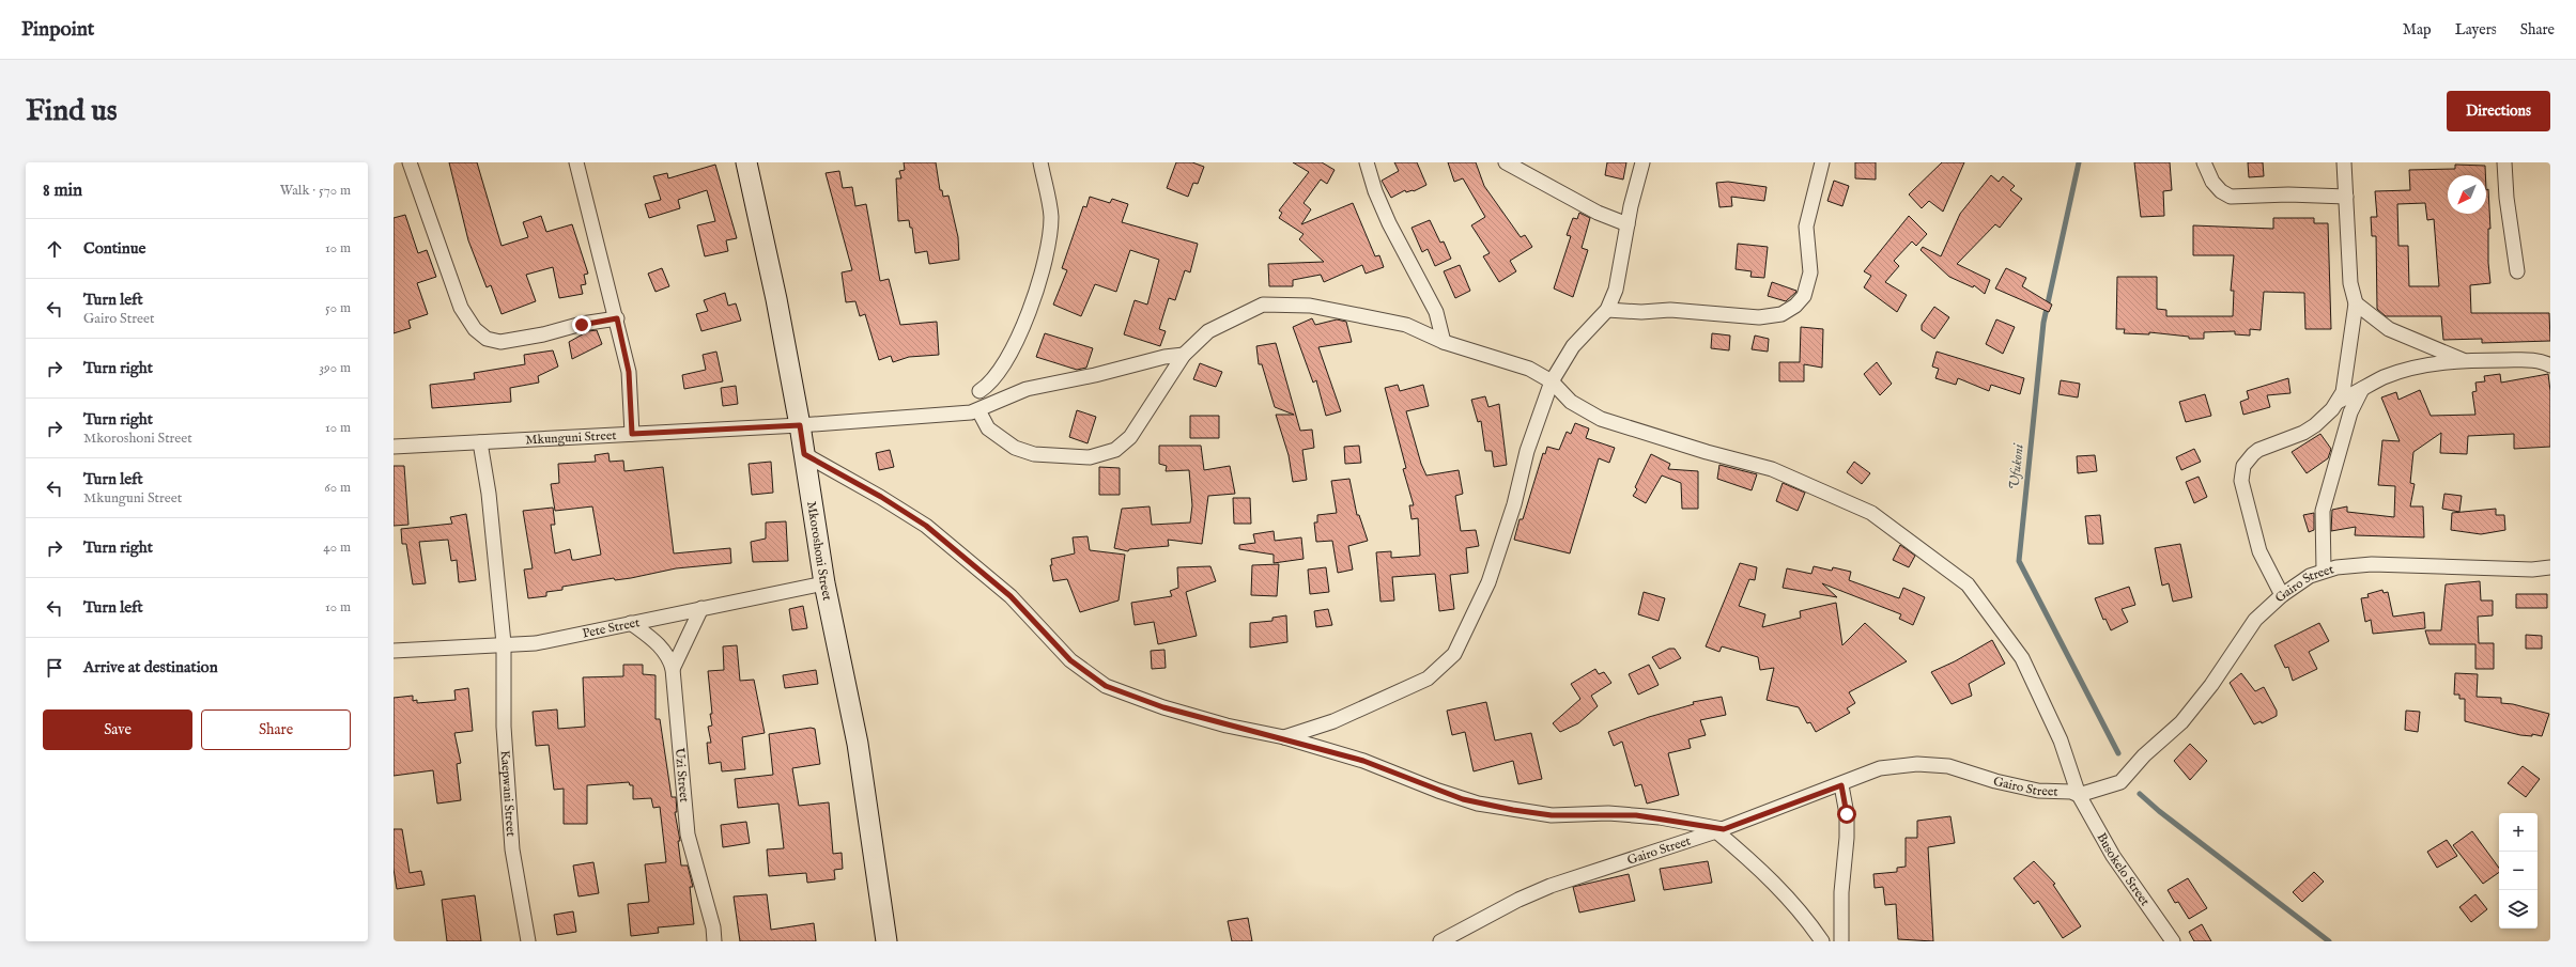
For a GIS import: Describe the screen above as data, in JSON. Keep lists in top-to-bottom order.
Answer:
{
  "streets": {
    "street": [
      "Mkunguni Street",
      "Mkoroshoni Street",
      "Gairo Street",
      "Pete Street",
      "Uzi Street",
      "Kaepwani Street",
      "Busokelo Street"
    ]
  },
  "crossings": [
    ["Mkunguni Street", "Mkoroshoni Street"],
    ["Mkunguni Street", "Kaepwani Street"],
    ["Mkunguni Street", "Busokelo Street"],
    ["Mkoroshoni Street", "Pete Street"],
    ["Gairo Street", "Busokelo Street"],
    ["Pete Street", "Uzi Street"],
    ["Pete Street", "Kaepwani Street"]
  ],
  "water": ["Ufukoni"],
  "north": "bottom left",
  "page": {
    "header": "Pinpoint",
    "nav": ["Map", "Layers", "Share"],
    "buttons": [
      "Directions",
      ["Save", "Share"]
    ],
    "title": "Find us",
    "heading": ["8 min", "Walk · 570 m"],
    "list": [
      ["Continue", "10 m"],
      ["Turn left", "Gairo Street", "50 m"],
      ["Turn right", "390 m"],
      ["Turn right", "Mkoroshoni Street", "10 m"],
      ["Turn left", "Mkunguni Street", "60 m"],
      ["Turn right", "40 m"],
      ["Turn left", "10 m"],
      "Arrive at destination"
    ],
    "map_buttons": ["+", "−"]
  }
}
